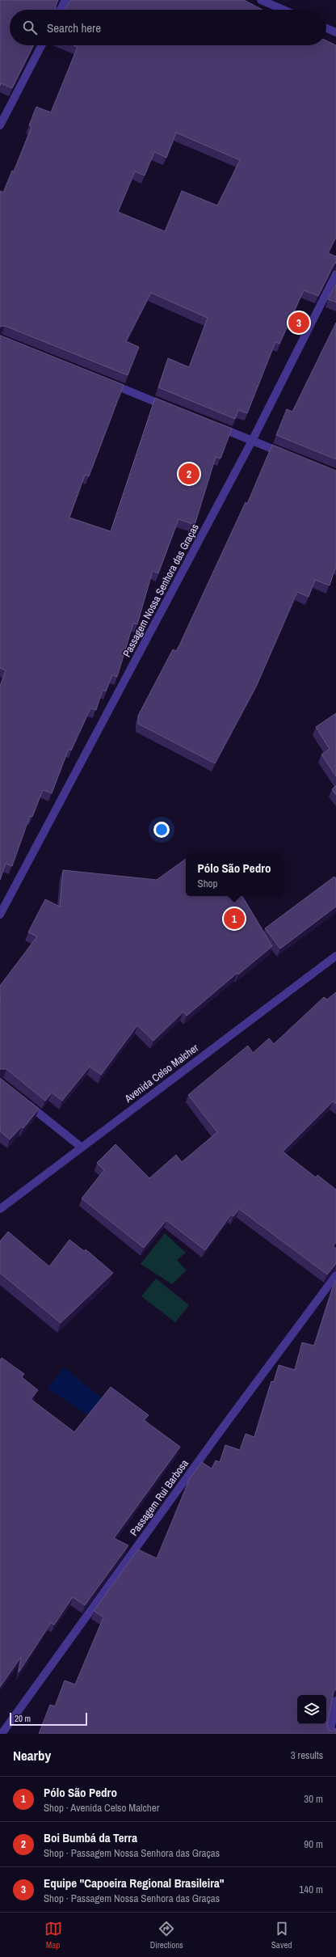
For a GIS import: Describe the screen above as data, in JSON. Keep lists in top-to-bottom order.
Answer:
{
  "streets": {
    "street": ["Passagem Nossa Senhora das Graças", "Avenida Celso Malcher", "Passagem Rui Barbosa"]
  },
  "scale_bar": "20 m",
  "page": {
    "search": "Search here",
    "pins": ["3", "2", "1"],
    "popup": ["Pólo São Pedro", "Shop"],
    "scale": "20 m",
    "heading": ["Nearby", "3 results"],
    "list": [
      {
        "mark": "1",
        "name": "Pólo São Pedro",
        "note": "Shop · Avenida Celso Malcher",
        "value": "30 m"
      },
      {
        "mark": "2",
        "name": "Boi Bumbá da Terra",
        "note": "Shop · Passagem Nossa Senhora das Graças",
        "value": "90 m"
      },
      {
        "mark": "3",
        "name": "Equipe \"Capoeira Regional Brasileira\"",
        "note": "Shop · Passagem Nossa Senhora das Graças",
        "value": "140 m"
      }
    ],
    "nav": ["Map", "Directions", "Saved"]
  }
}
